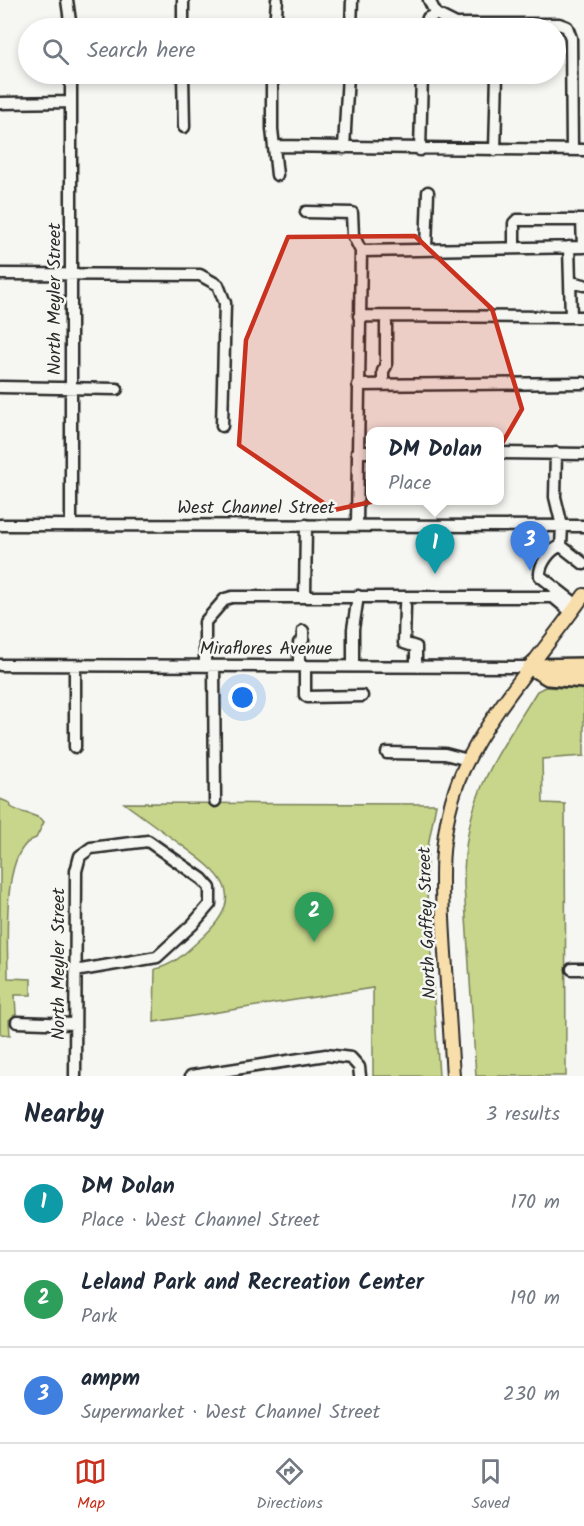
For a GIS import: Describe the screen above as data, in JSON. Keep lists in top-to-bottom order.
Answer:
{
  "streets": {
    "main road": ["North Gaffey Street"],
    "street": ["North Meyler Street", "West Channel Street", "Miraflores Avenue"]
  },
  "crossings": [
    ["North Meyler Street", "West Channel Street"],
    ["Miraflores Avenue", "North Gaffey Street"]
  ],
  "page": {
    "search": "Search here",
    "popup": ["DM Dolan", "Place"],
    "pins": ["3", "1", "2"],
    "heading": ["Nearby", "3 results"],
    "list": [
      {
        "mark": "1",
        "name": "DM Dolan",
        "note": "Place · West Channel Street",
        "value": "170 m"
      },
      {
        "mark": "2",
        "name": "Leland Park and Recreation Center",
        "note": "Park",
        "value": "190 m"
      },
      {
        "mark": "3",
        "name": "ampm",
        "note": "Supermarket · West Channel Street",
        "value": "230 m"
      }
    ],
    "nav": ["Map", "Directions", "Saved"]
  }
}
